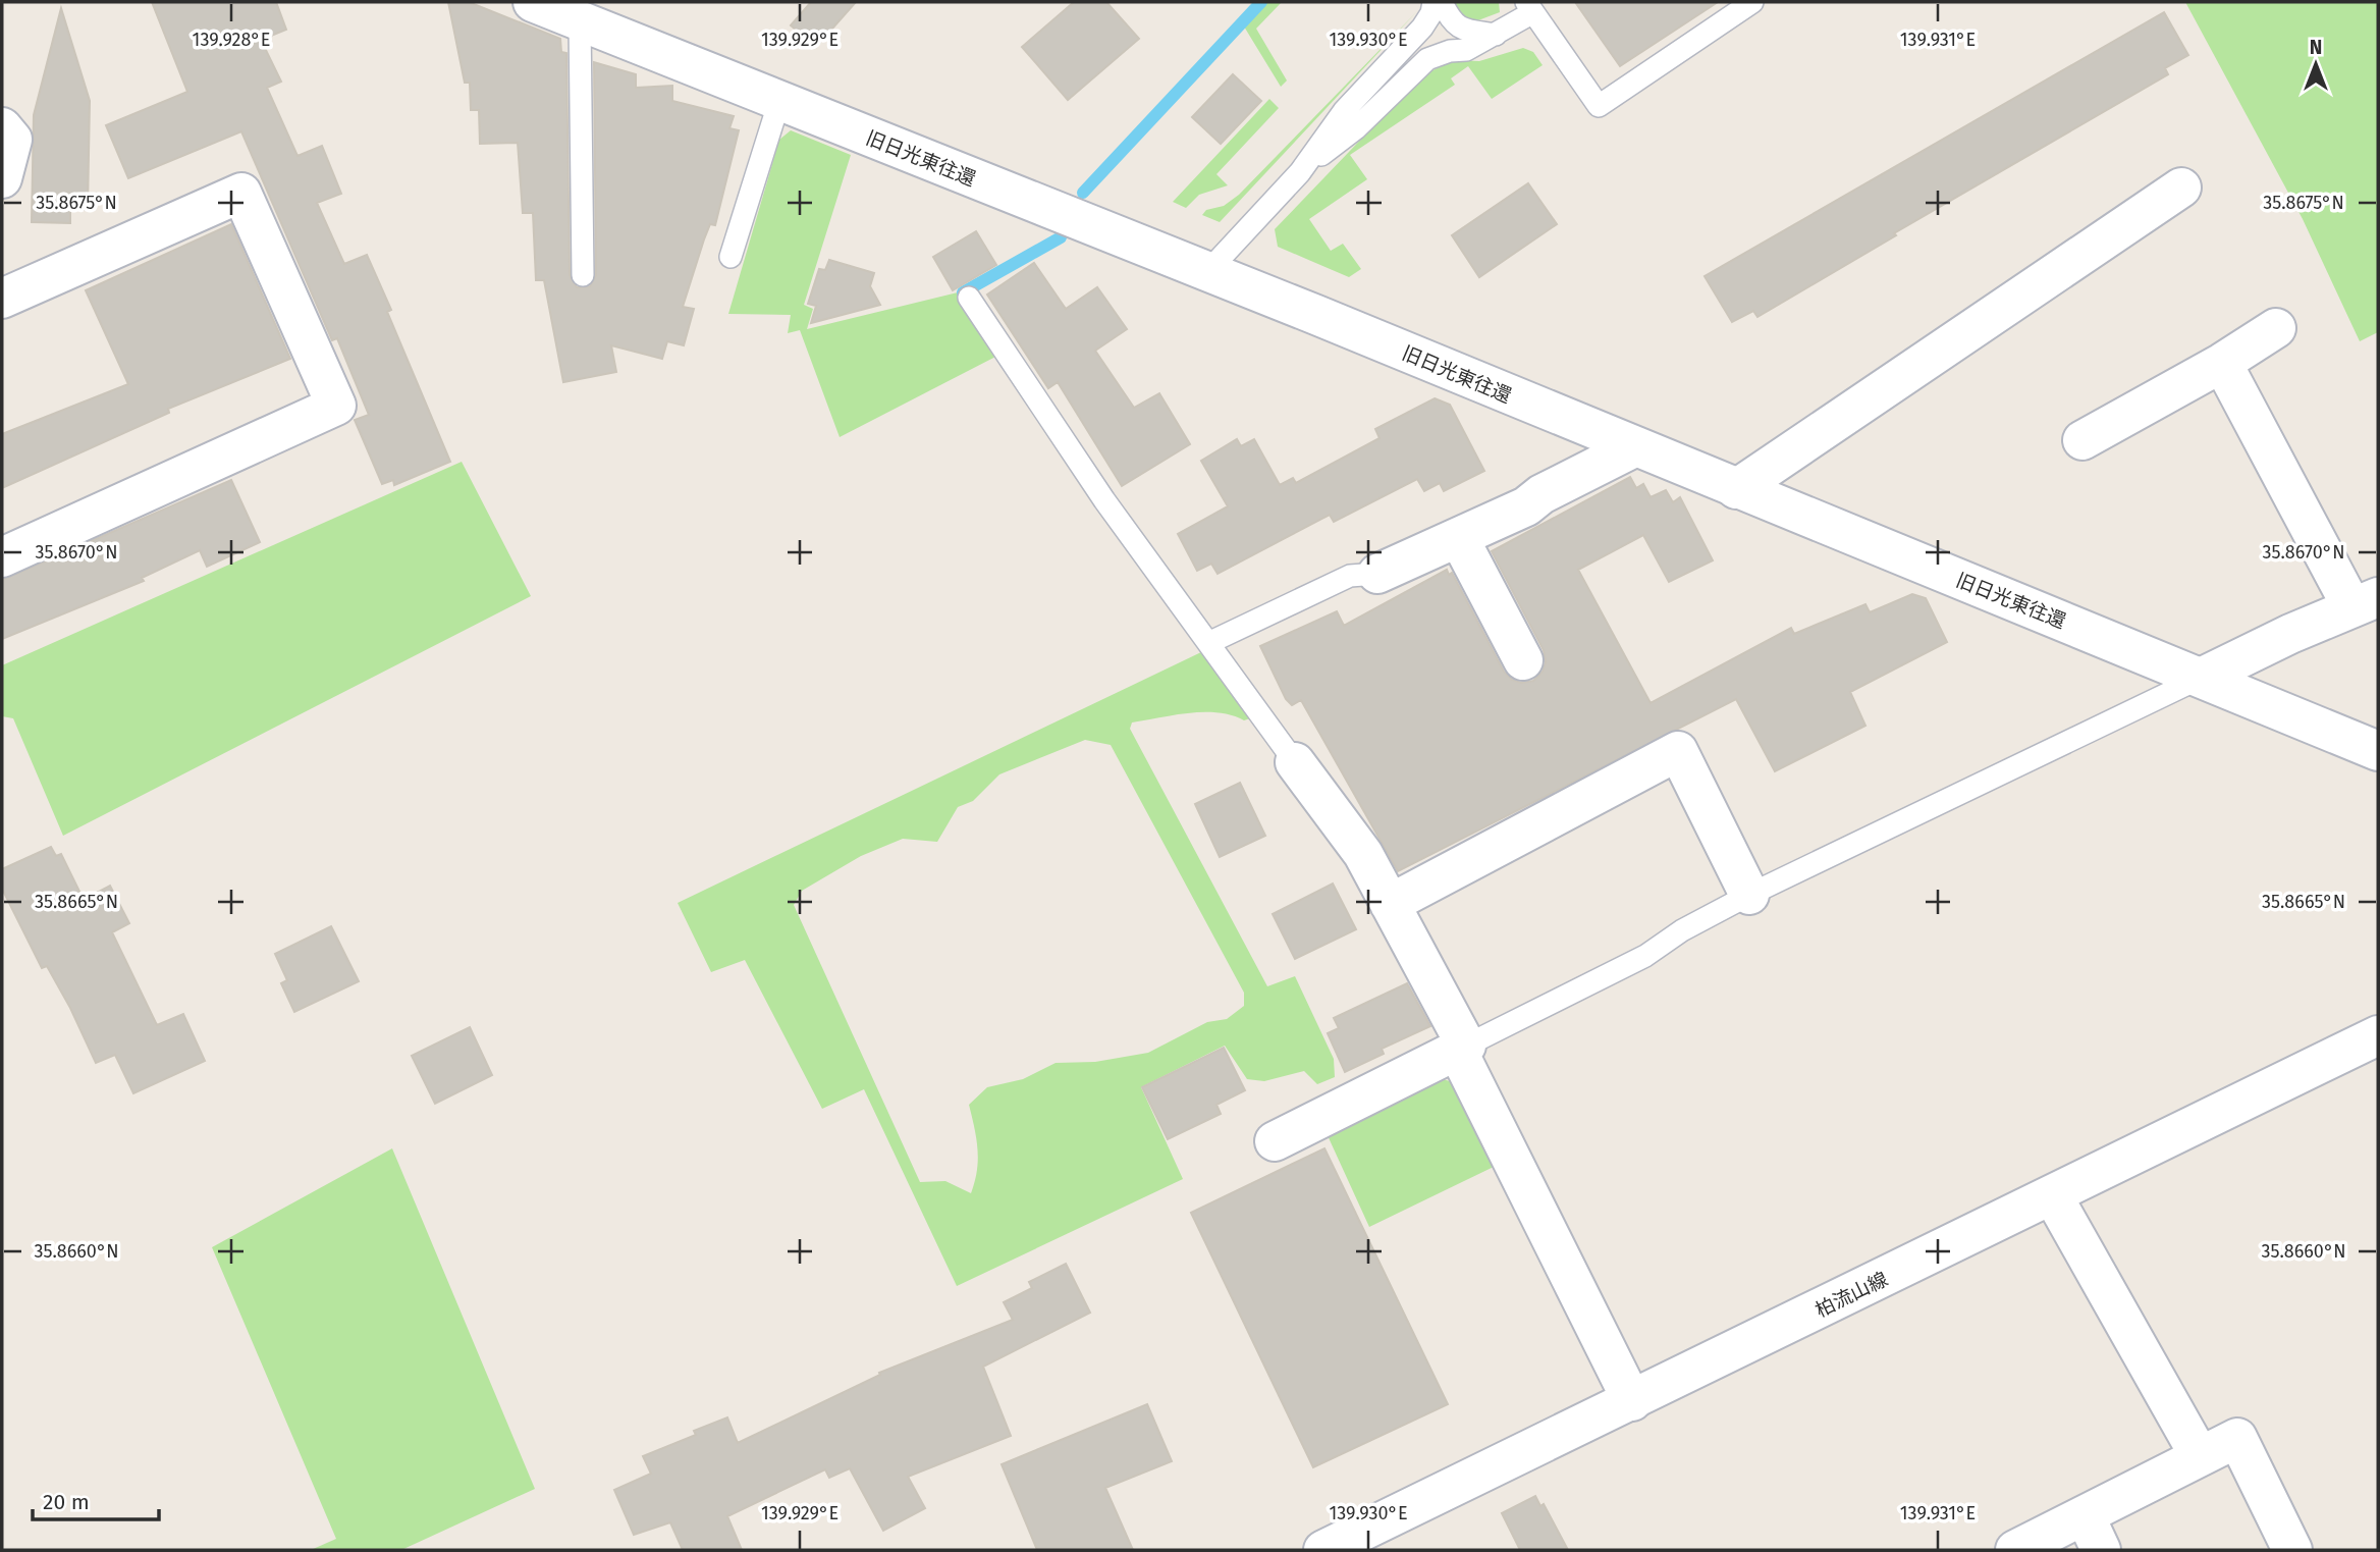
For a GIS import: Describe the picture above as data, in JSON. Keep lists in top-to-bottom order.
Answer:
{
  "streets": {
    "street": ["旧日光東往還", "柏流山線"]
  },
  "scale_bar": "20 m",
  "north": "top",
  "coordinates": [
    "139.928°E",
    "139.929°E",
    "139.930°E",
    "139.931°E",
    "35.8675°N",
    "35.8670°N",
    "35.8665°N",
    "35.8660°N"
  ]
}
